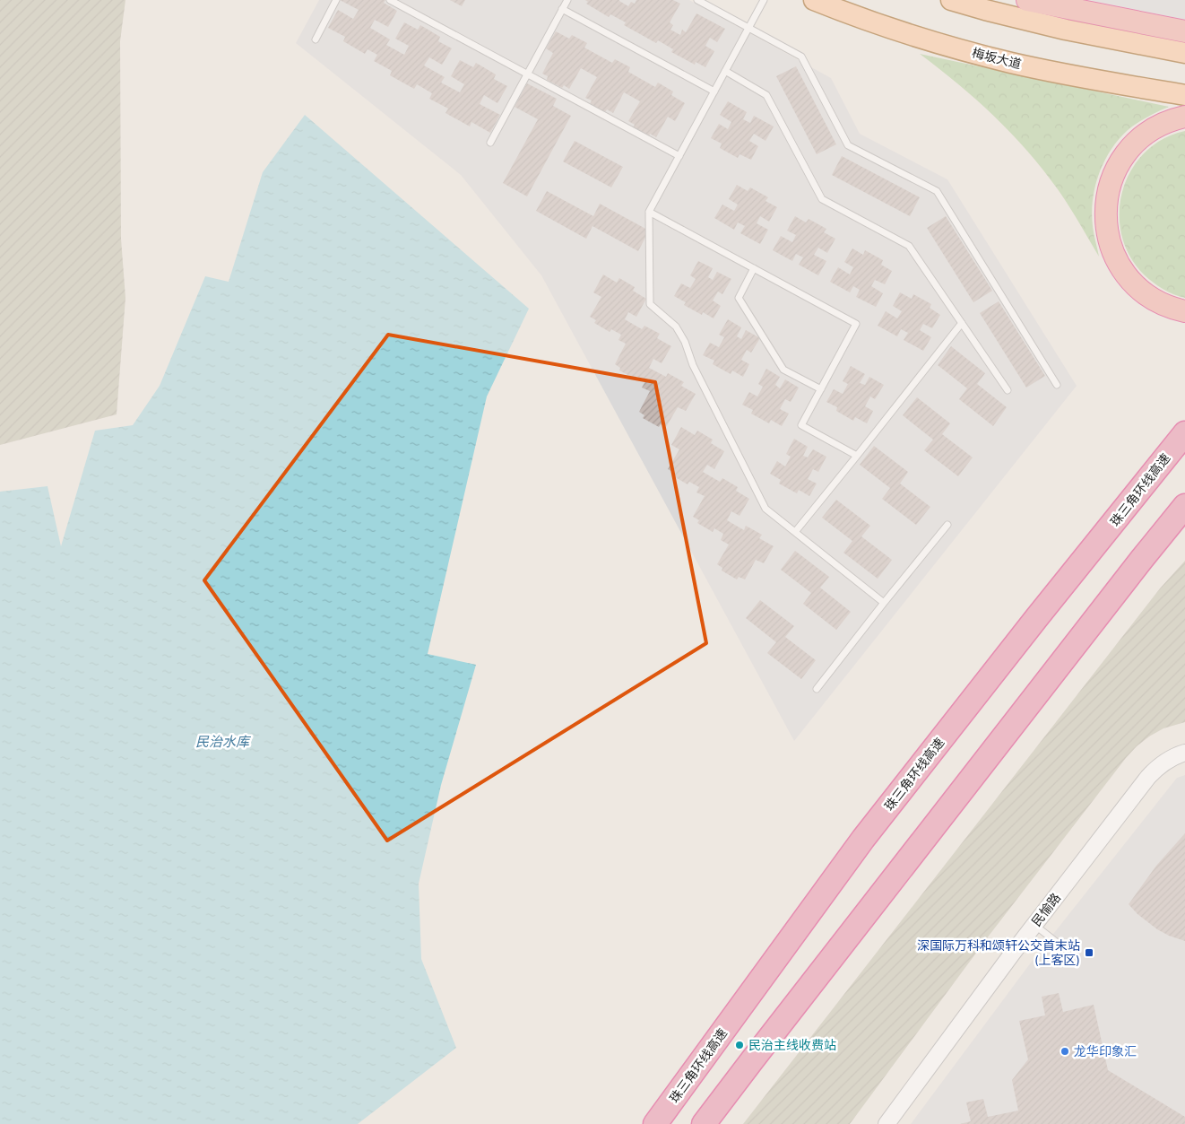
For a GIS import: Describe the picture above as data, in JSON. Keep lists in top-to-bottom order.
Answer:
{
  "streets": {
    "highway": ["珠三角环线高速"],
    "main road": ["梅坂大道"],
    "street": ["民愉路"]
  },
  "water": ["民治水库"],
  "places": {
    "transit": ["深国际万科和颂轩公交首末站 (上客区)"],
    "other": ["民治主线收费站", "龙华印象汇"]
  }
}
